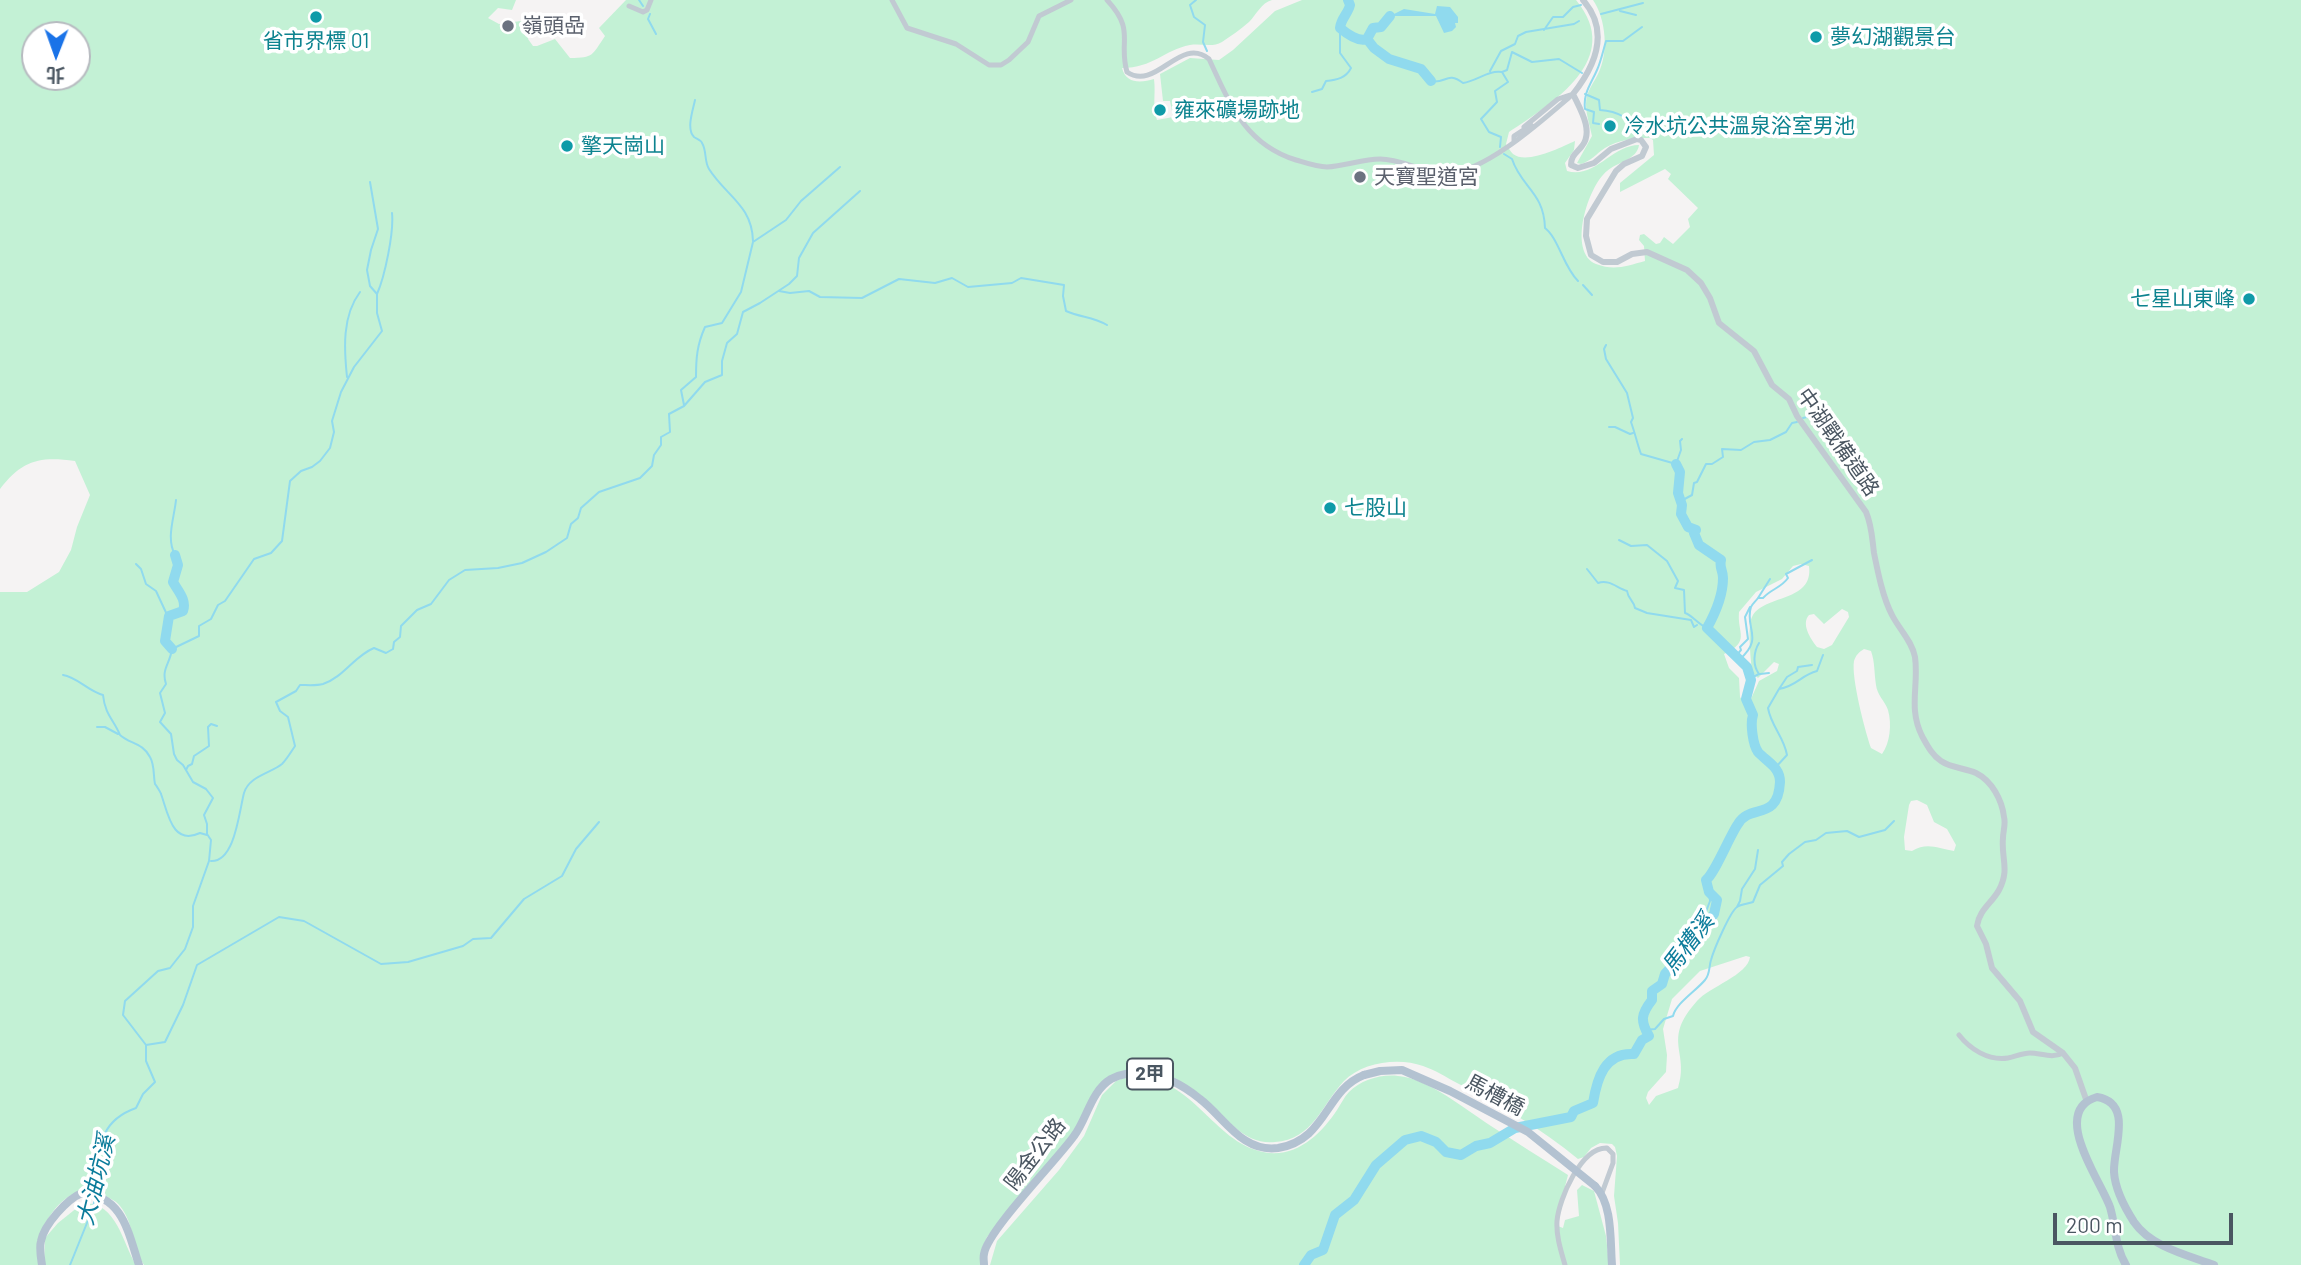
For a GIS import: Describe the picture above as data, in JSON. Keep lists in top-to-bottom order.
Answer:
{
  "streets": {
    "main road": ["2甲", "馬槽橋", "陽金公路"],
    "street": ["中湖戰備道路"]
  },
  "crossings": [
    ["馬槽橋", "陽金公路"]
  ],
  "water": ["馬槽溪", "大油坑溪"],
  "places": [
    "省市界標 01",
    "嶺頭喦",
    "夢幻湖觀景台",
    "雍來礦場跡地",
    "冷水坑公共溫泉浴室男池",
    "擎天崗山",
    "天寶聖道宮",
    "七星山東峰",
    "七股山"
  ],
  "scale_bar": "200 m",
  "north": "bottom"
}
